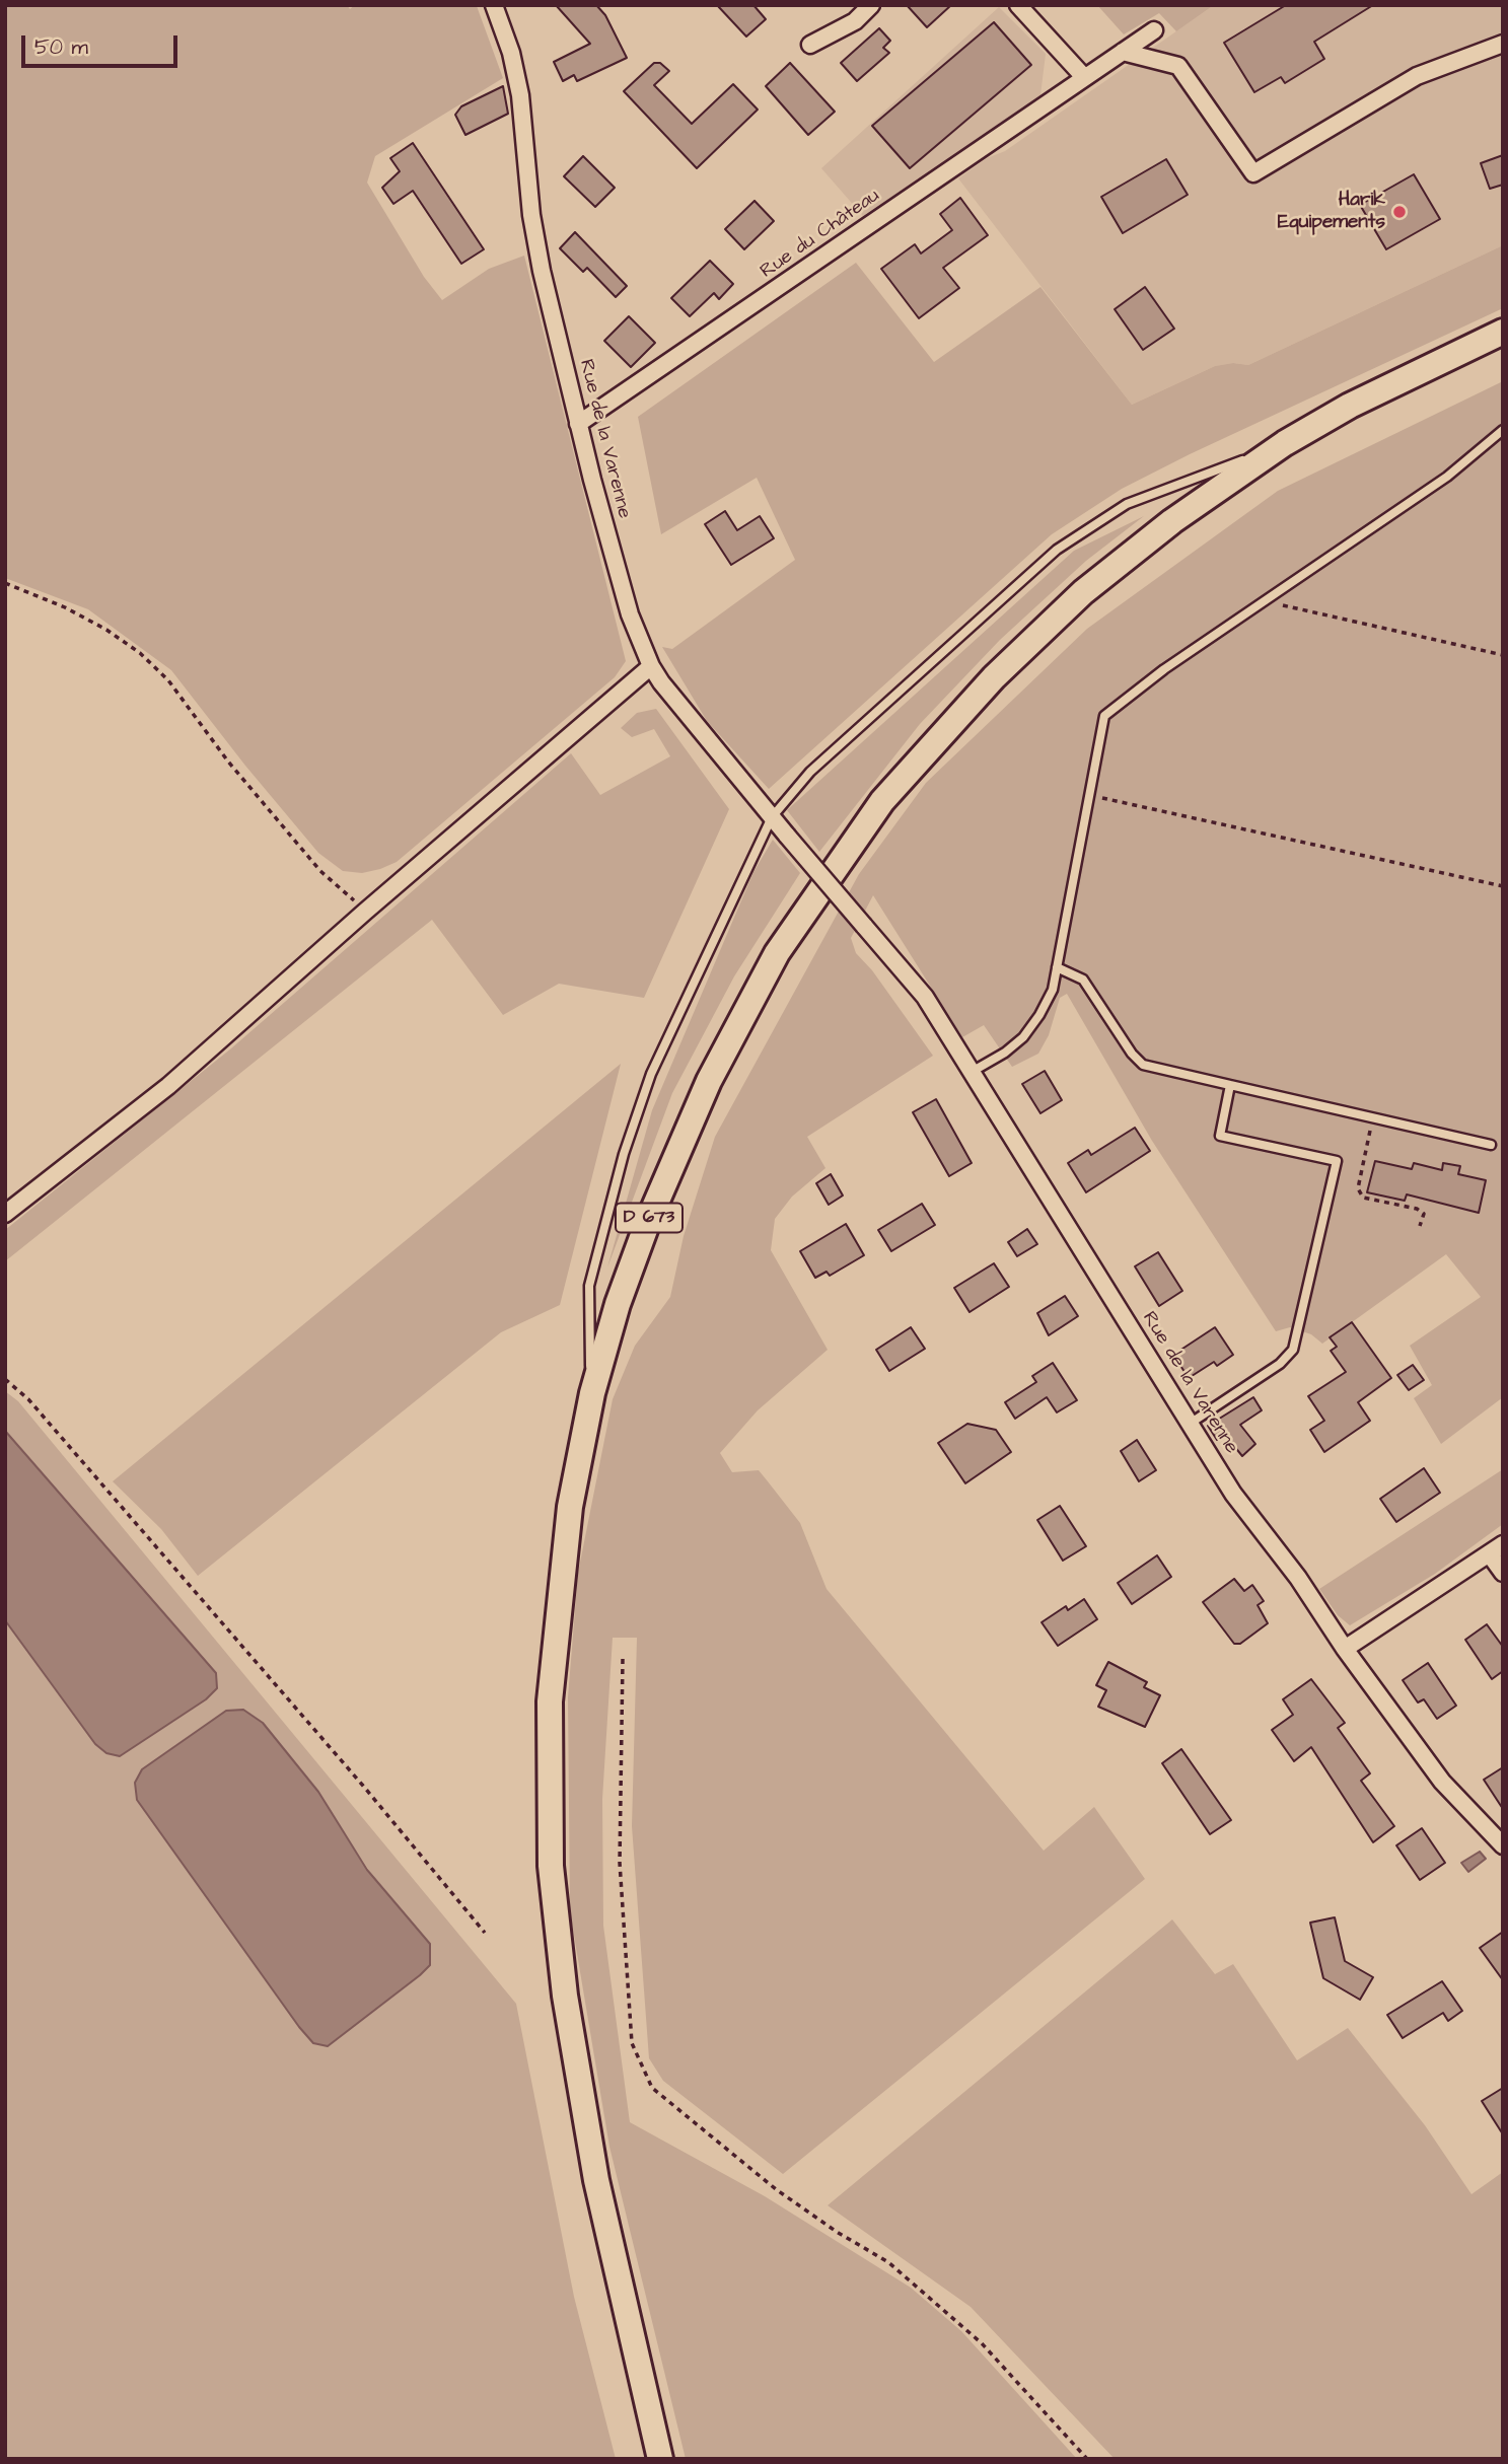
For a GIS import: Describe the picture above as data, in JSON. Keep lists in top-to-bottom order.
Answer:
{
  "streets": {
    "main road": ["D 673"],
    "street": ["Rue du Château", "Rue de la Varenne"]
  },
  "crossings": [
    ["Rue du Château", "Rue de la Varenne"]
  ],
  "places": ["Harik Equipements"],
  "scale_bar": "50 m"
}
